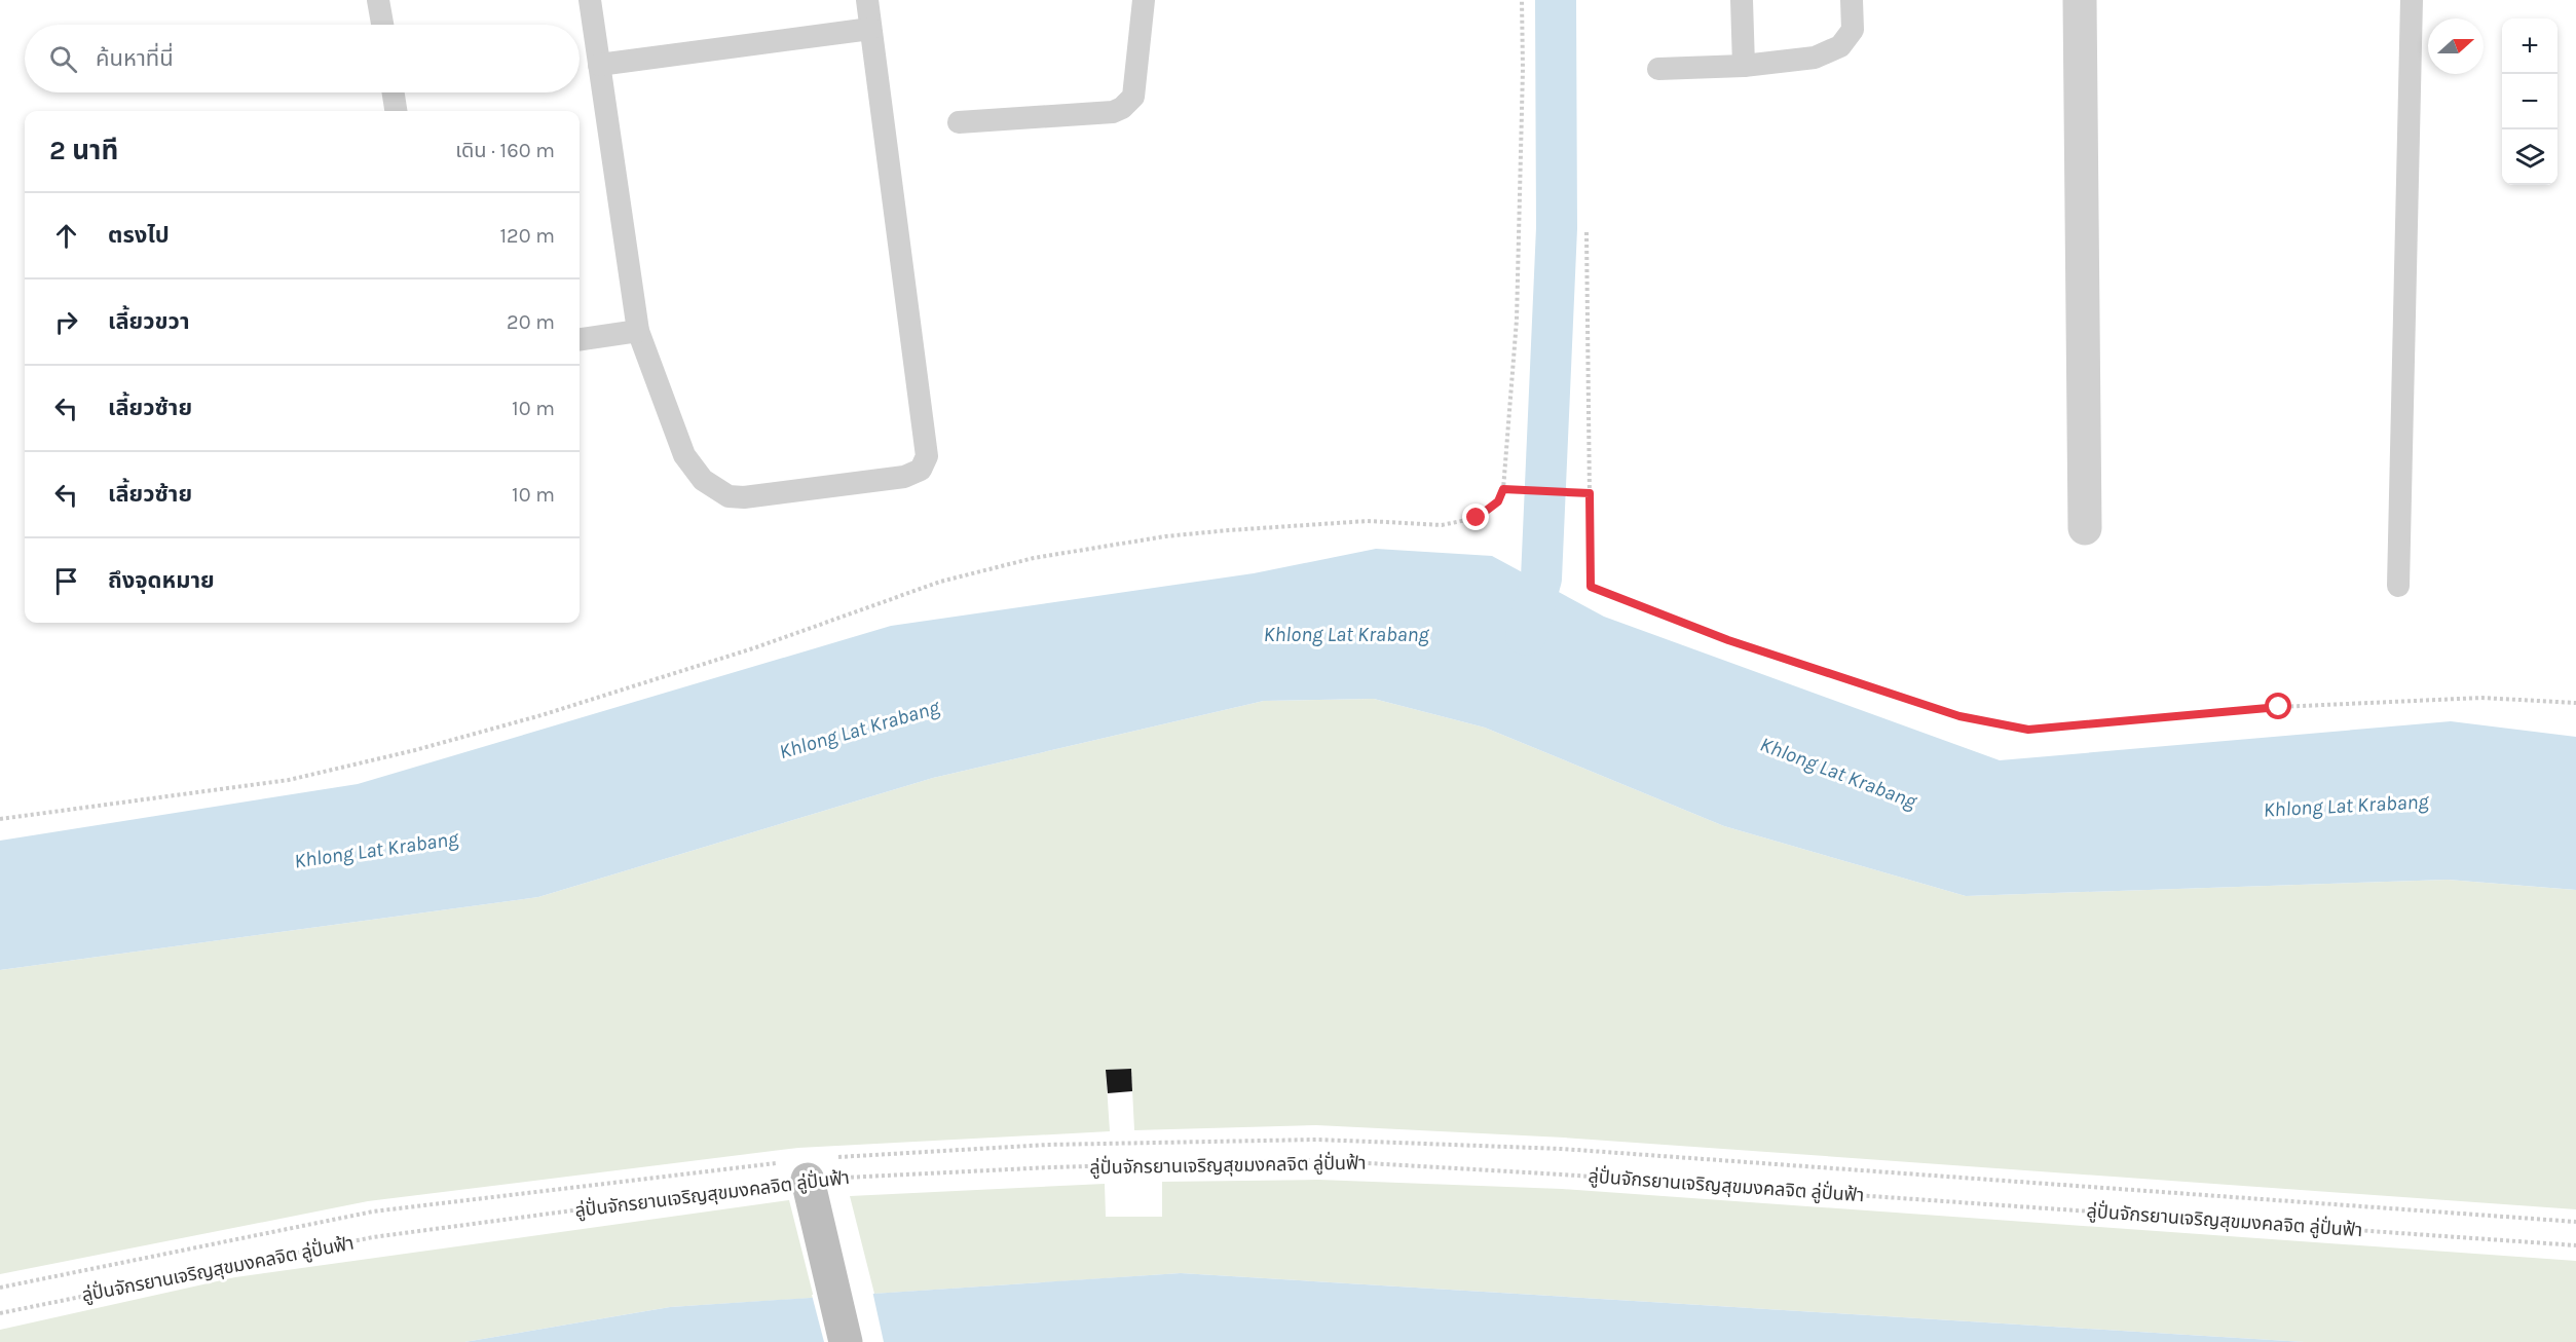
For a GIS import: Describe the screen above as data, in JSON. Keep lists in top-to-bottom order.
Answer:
{
  "streets": {
    "path": ["ลู่ปั่นจักรยานเจริญสุขมงคลจิต ลู่ปั่นฟ้า"]
  },
  "water": ["Khlong Lat Krabang"],
  "north": "right",
  "page": {
    "map_buttons": ["+", "−"],
    "search": "ค้นหาที่นี่",
    "heading": ["2 นาที", "เดิน · 160 m"],
    "list": [
      ["ตรงไป", "120 m"],
      ["เลี้ยวขวา", "20 m"],
      ["เลี้ยวซ้าย", "10 m"],
      ["เลี้ยวซ้าย", "10 m"],
      "ถึงจุดหมาย"
    ]
  }
}
